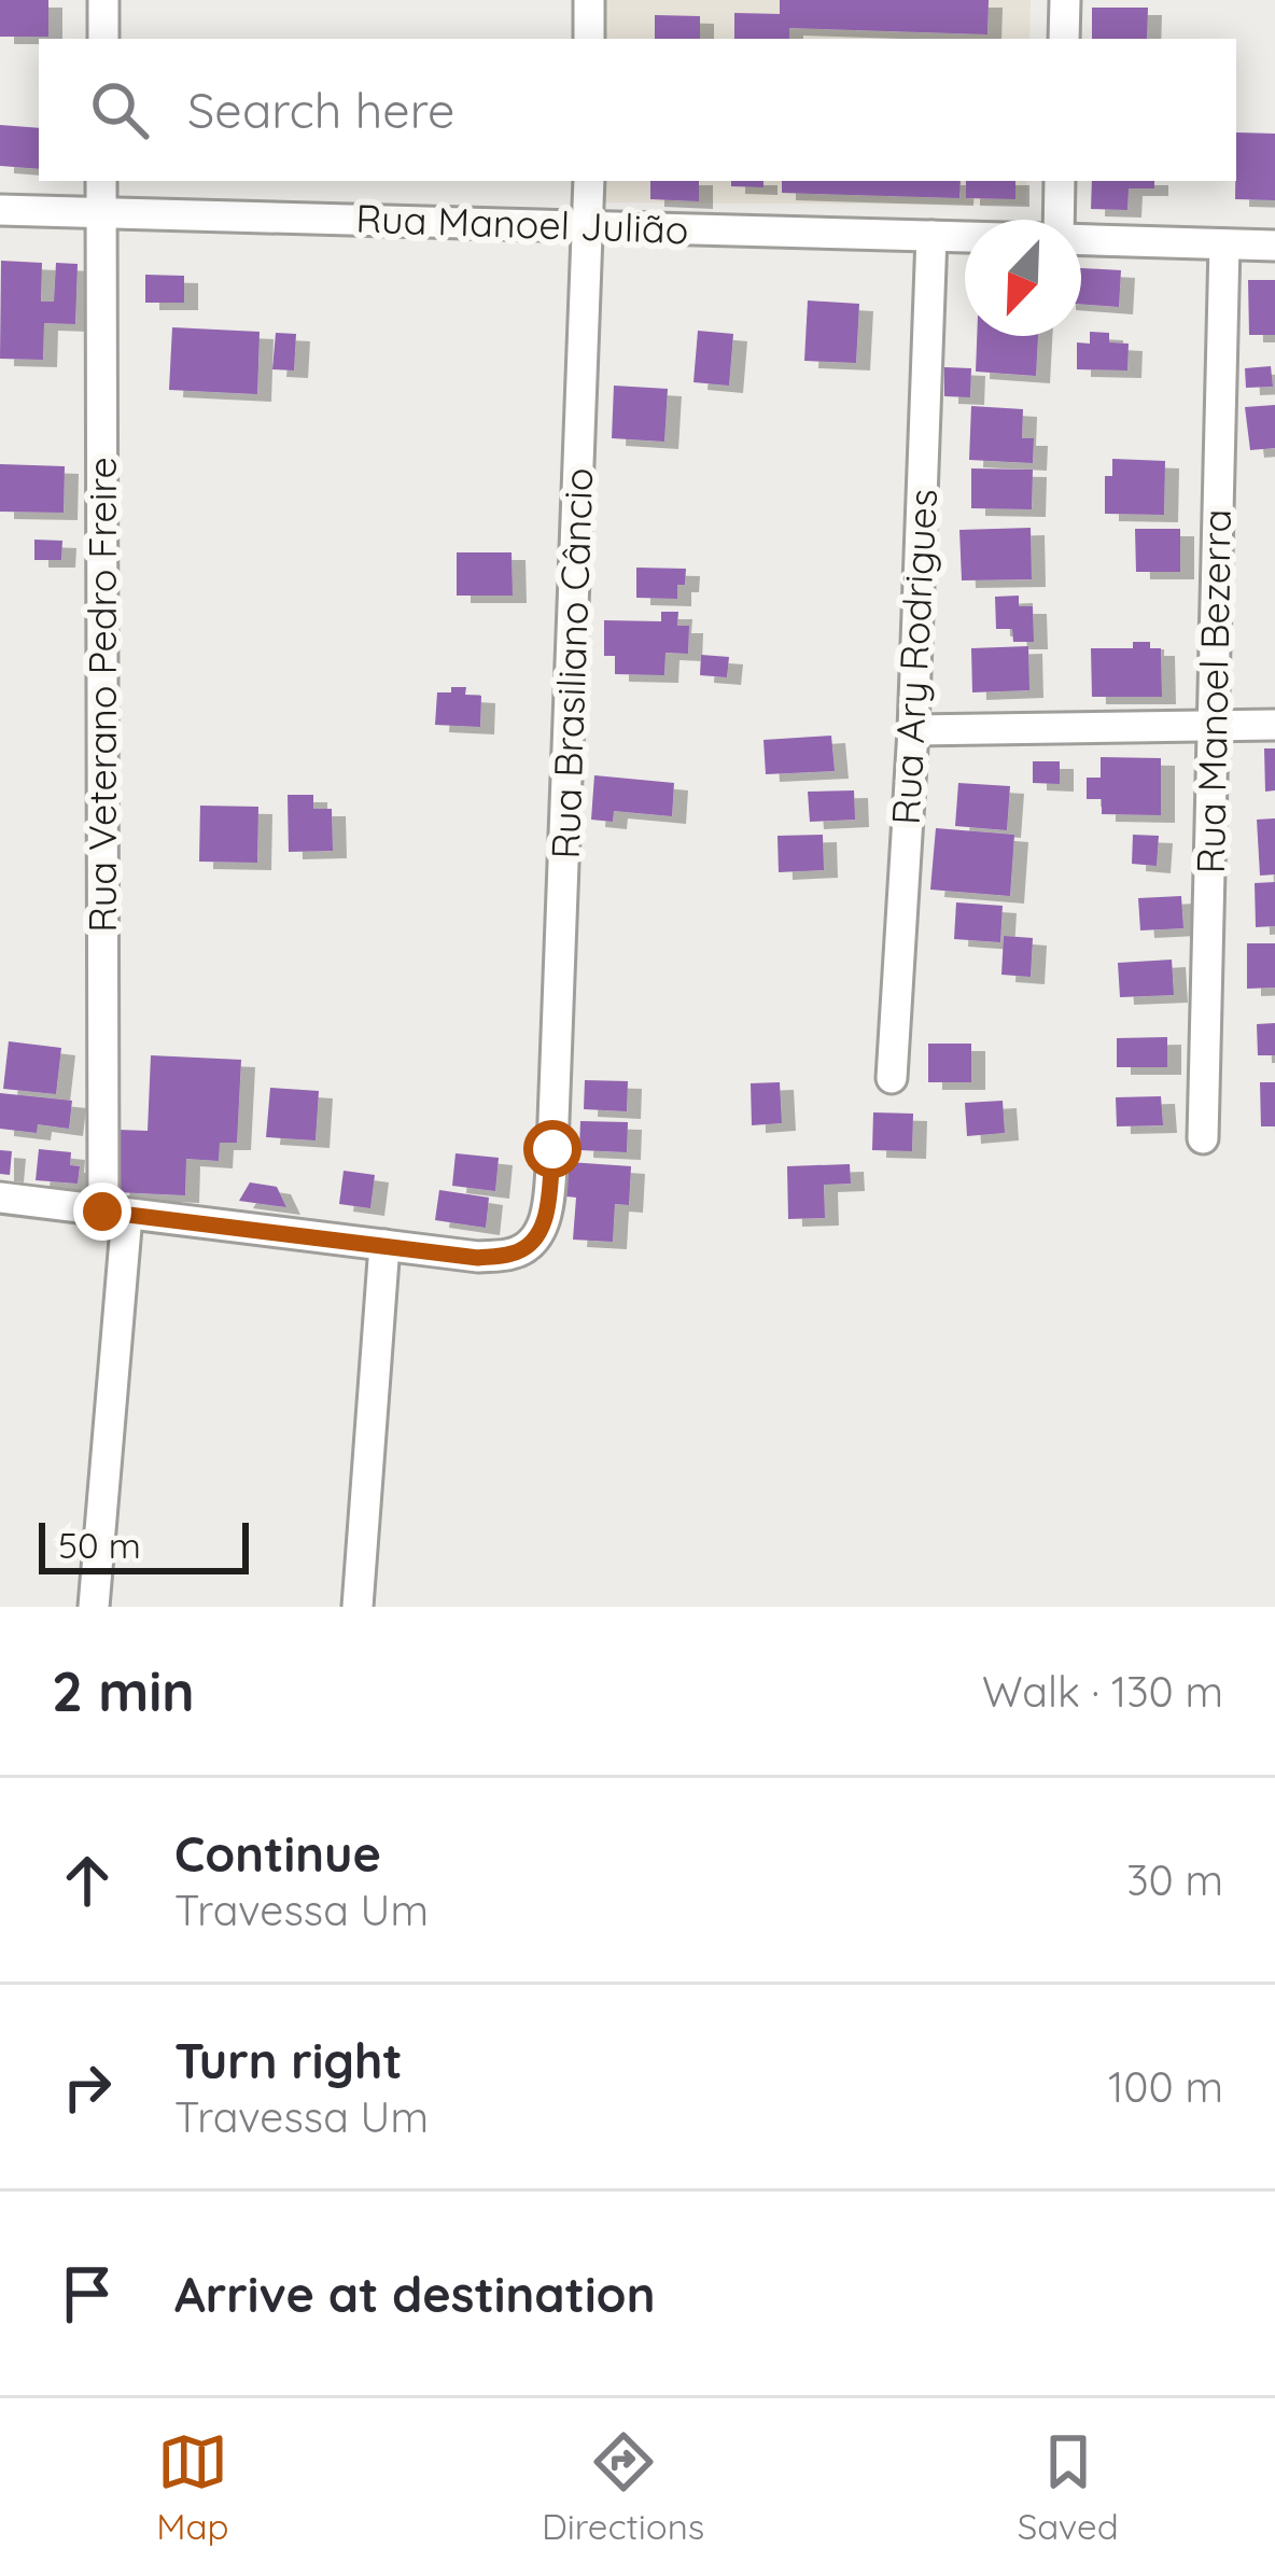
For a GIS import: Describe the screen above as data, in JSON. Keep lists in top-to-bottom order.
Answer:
{
  "streets": {
    "street": [
      "Rua Manoel Julião",
      "Rua Ary Rodrigues",
      "Rua Brasiliano Câncio",
      "Rua Manoel Bezerra",
      "Rua Veterano Pedro Freire"
    ]
  },
  "crossings": [
    ["Rua Manoel Julião", "Rua Ary Rodrigues"],
    ["Rua Manoel Julião", "Rua Brasiliano Câncio"],
    ["Rua Manoel Julião", "Rua Veterano Pedro Freire"]
  ],
  "scale_bar": "50 m",
  "north": "bottom left",
  "page": {
    "search": "Search here",
    "scale": "50 m",
    "heading": ["2 min", "Walk · 130 m"],
    "list": [
      ["Continue", "Travessa Um", "30 m"],
      ["Turn right", "Travessa Um", "100 m"],
      "Arrive at destination"
    ],
    "nav": ["Map", "Directions", "Saved"]
  }
}
